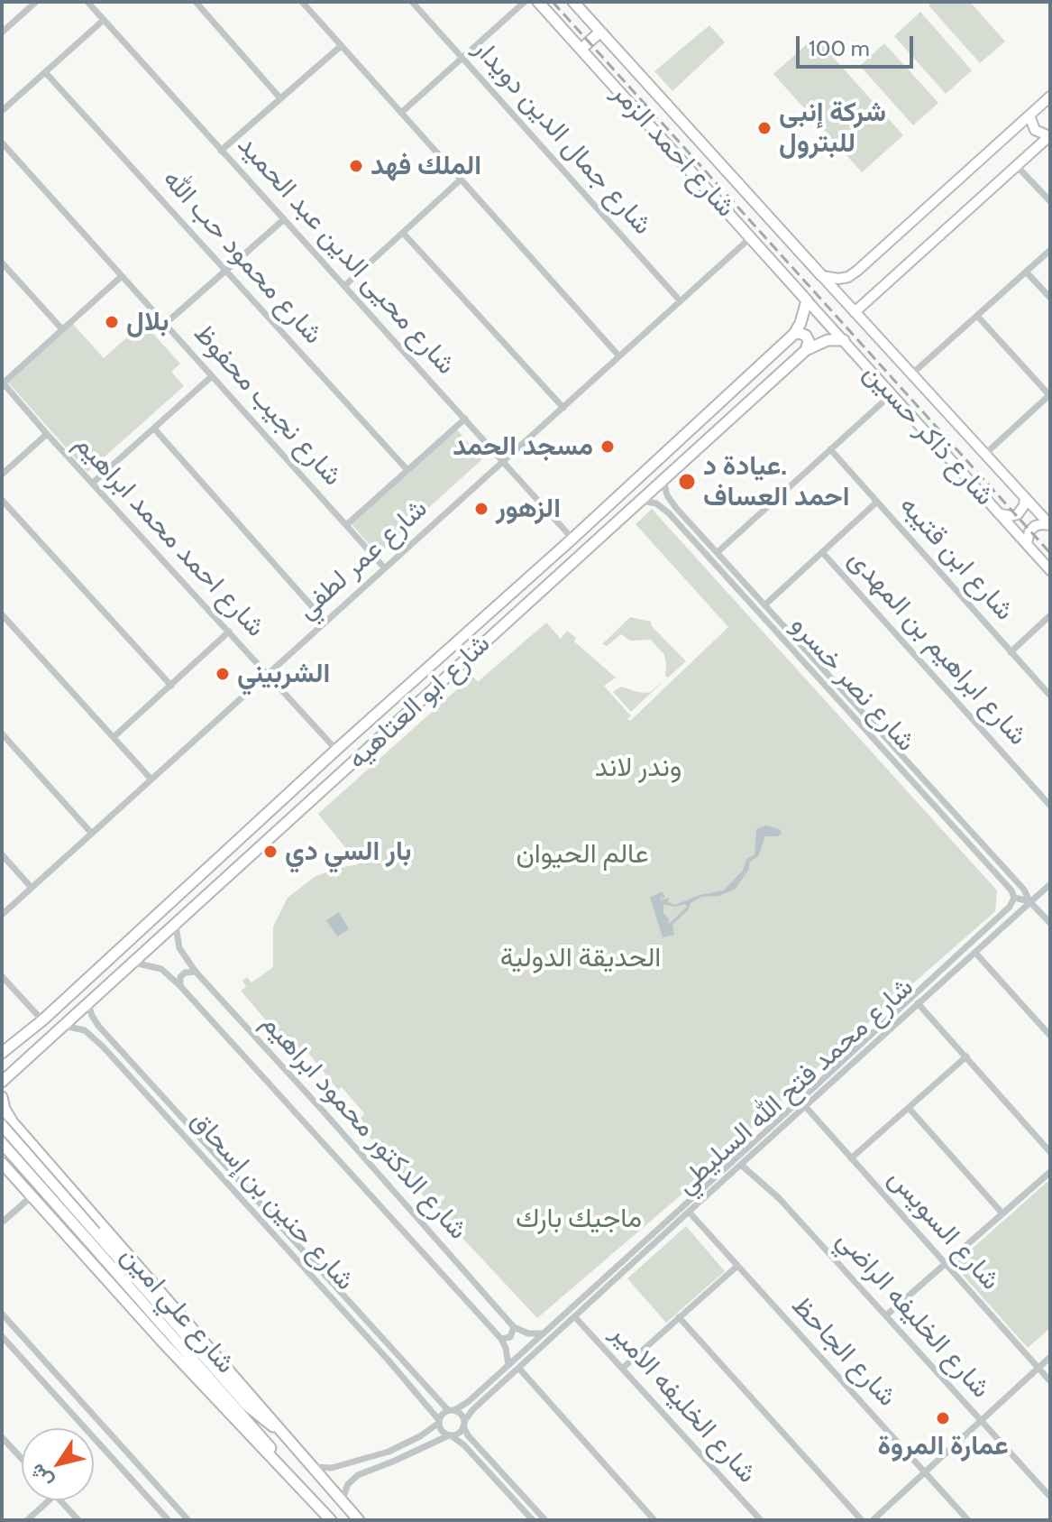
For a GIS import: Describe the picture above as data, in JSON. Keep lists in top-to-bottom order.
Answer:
{
  "streets": {
    "main road": [
      "شارع احمد الزمر",
      "شارع ذاكر حسين",
      "شارع ابو العتاهيه",
      "شارع علي امين"
    ],
    "street": [
      "شارع جمال الدين دويدار",
      "شارع محيى الدين عبد الحميد",
      "شارع محمود حب الله",
      "شارع نجيب محفوظ",
      "شارع احمد محمد ابراهيم",
      "شارع ابن قتيبه",
      "شارع عمر لطفي",
      "شارع ابراهيم بن المهدى",
      "شارع نصر خسرو",
      "شارع محمد فتح الله السليطي",
      "شارع الدكتور محمود ابراهيم",
      "شارع حنين بن إسحاق",
      "شارع السويس",
      "شارع الخليفه الراضي",
      "شارع الجاحظ",
      "شارع الخليفه الامير"
    ]
  },
  "crossings": [
    ["شارع جمال الدين دويدار", "شارع عمر لطفي"],
    ["شارع احمد الزمر", "شارع ذاكر حسين"],
    ["شارع احمد الزمر", "شارع عمر لطفي"],
    ["شارع احمد الزمر", "شارع ابو العتاهيه"],
    ["شارع محيى الدين عبد الحميد", "شارع عمر لطفي"],
    ["شارع محيى الدين عبد الحميد", "شارع ابو العتاهيه"],
    ["شارع نجيب محفوظ", "شارع عمر لطفي"],
    ["شارع ذاكر حسين", "شارع ابو العتاهيه"],
    ["شارع احمد محمد ابراهيم", "شارع عمر لطفي"],
    ["شارع احمد محمد ابراهيم", "شارع ابو العتاهيه"],
    ["شارع نصر خسرو", "شارع ابو العتاهيه"],
    ["شارع نصر خسرو", "شارع محمد فتح الله السليطي"],
    ["شارع ابو العتاهيه", "شارع الدكتور محمود ابراهيم"],
    ["شارع ابو العتاهيه", "شارع حنين بن إسحاق"],
    ["شارع محمد فتح الله السليطي", "شارع الدكتور محمود ابراهيم"],
    ["شارع محمد فتح الله السليطي", "شارع حنين بن إسحاق"],
    ["شارع محمد فتح الله السليطي", "شارع السويس"],
    ["شارع محمد فتح الله السليطي", "شارع الخليفه الراضي"],
    ["شارع محمد فتح الله السليطي", "شارع الجاحظ"],
    ["شارع محمد فتح الله السليطي", "شارع الخليفه الامير"]
  ],
  "parks": [
    "وندر لاند",
    "عالم الحيوان",
    "الحديقة الدولية",
    "ماجيك بارك"
  ],
  "places": [
    "شركة إنبى للبترول",
    "الملك فهد",
    "بلال",
    "مسجد الحمد",
    "عيادة د. احمد العساف",
    "الزهور",
    "الشربيني",
    "بار السي دي",
    "عمارة المروة"
  ],
  "scale_bar": "100 m",
  "north": "bottom left"
}
